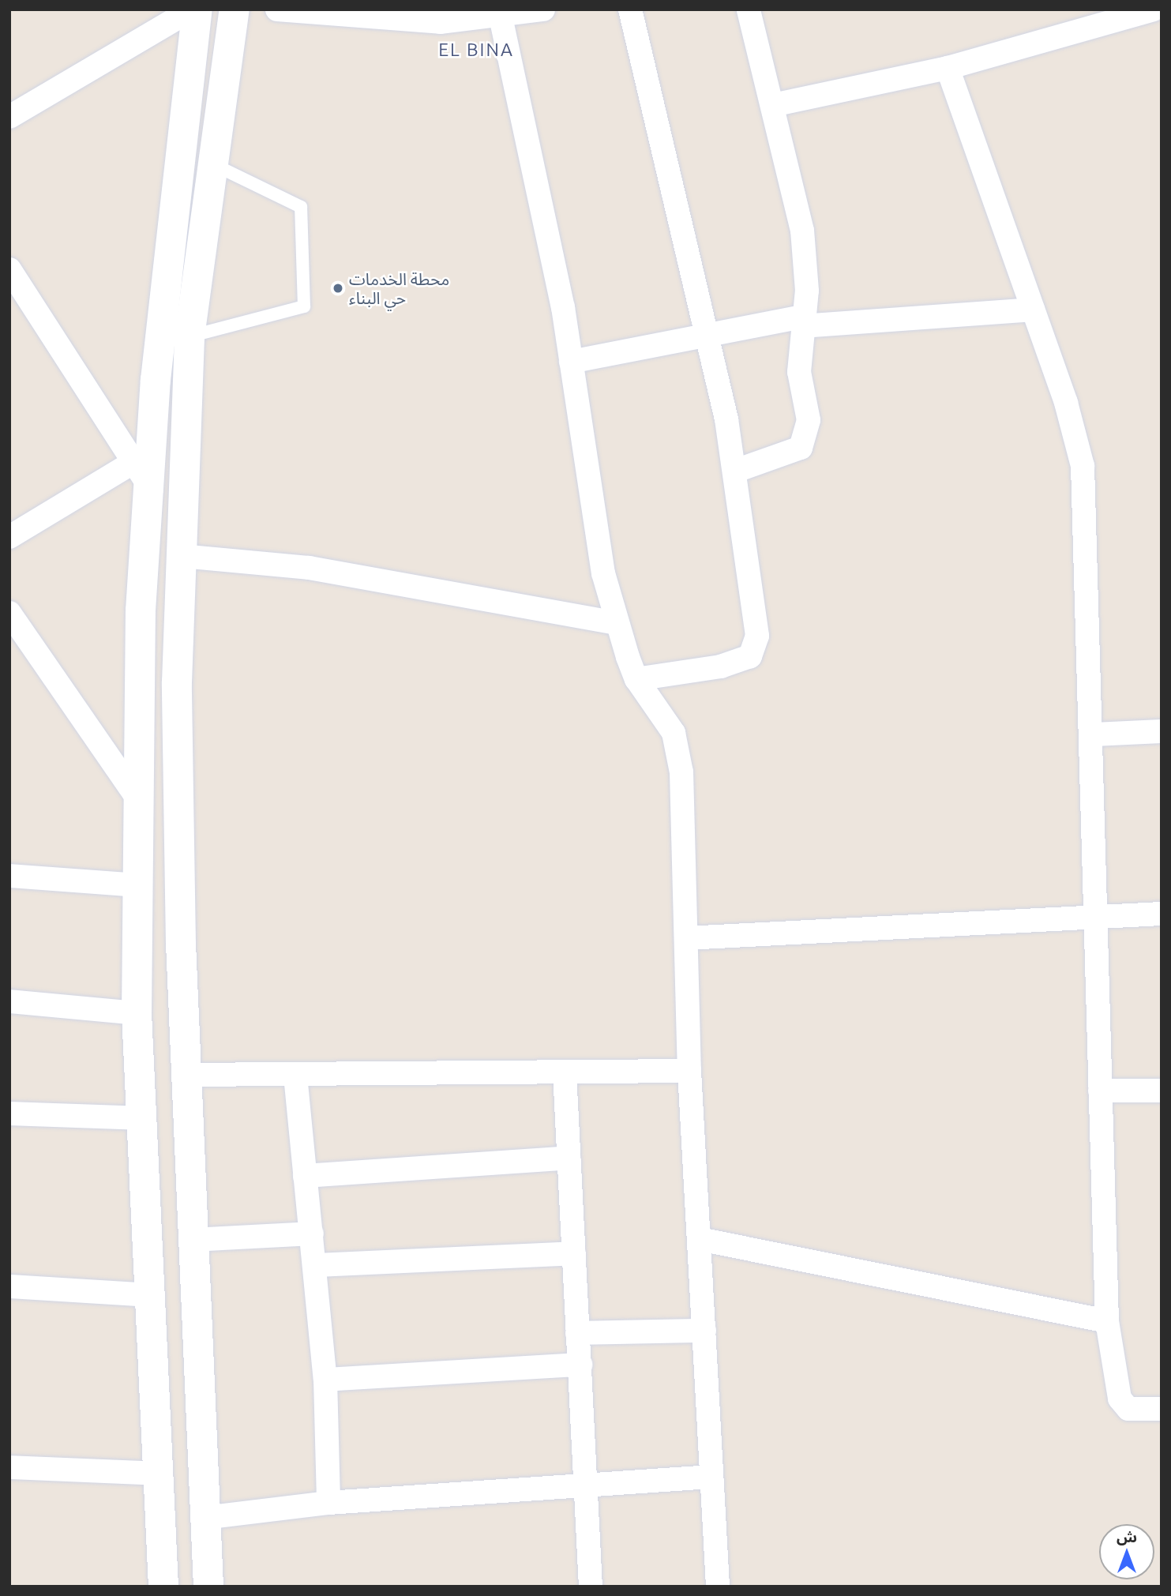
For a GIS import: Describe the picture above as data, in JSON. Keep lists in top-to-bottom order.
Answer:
{
  "districts": ["EL BINA"],
  "places": ["محطة الخدمات حي البناء"],
  "north": "top"
}
